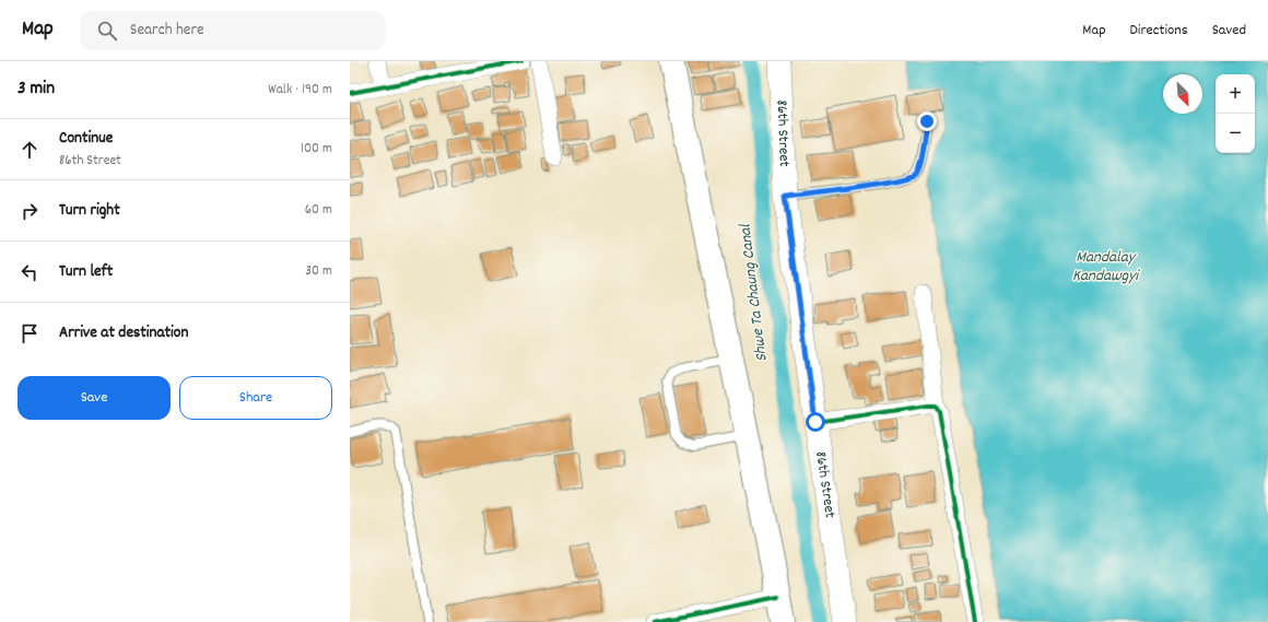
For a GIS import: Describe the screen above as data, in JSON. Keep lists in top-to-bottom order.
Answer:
{
  "streets": {
    "main road": ["86th Street"]
  },
  "water": ["Mandalay Kandawgyi", "Shwe Ta Chaung Canal"],
  "north": "bottom right",
  "page": {
    "header": "Map",
    "search": "Search here",
    "nav": ["Map", "Directions", "Saved"],
    "heading": ["3 min", "Walk · 190 m"],
    "map_buttons": ["+", "−"],
    "list": [
      ["Continue", "86th Street", "100 m"],
      ["Turn right", "60 m"],
      ["Turn left", "30 m"],
      "Arrive at destination"
    ],
    "buttons": ["Save", "Share"]
  }
}
